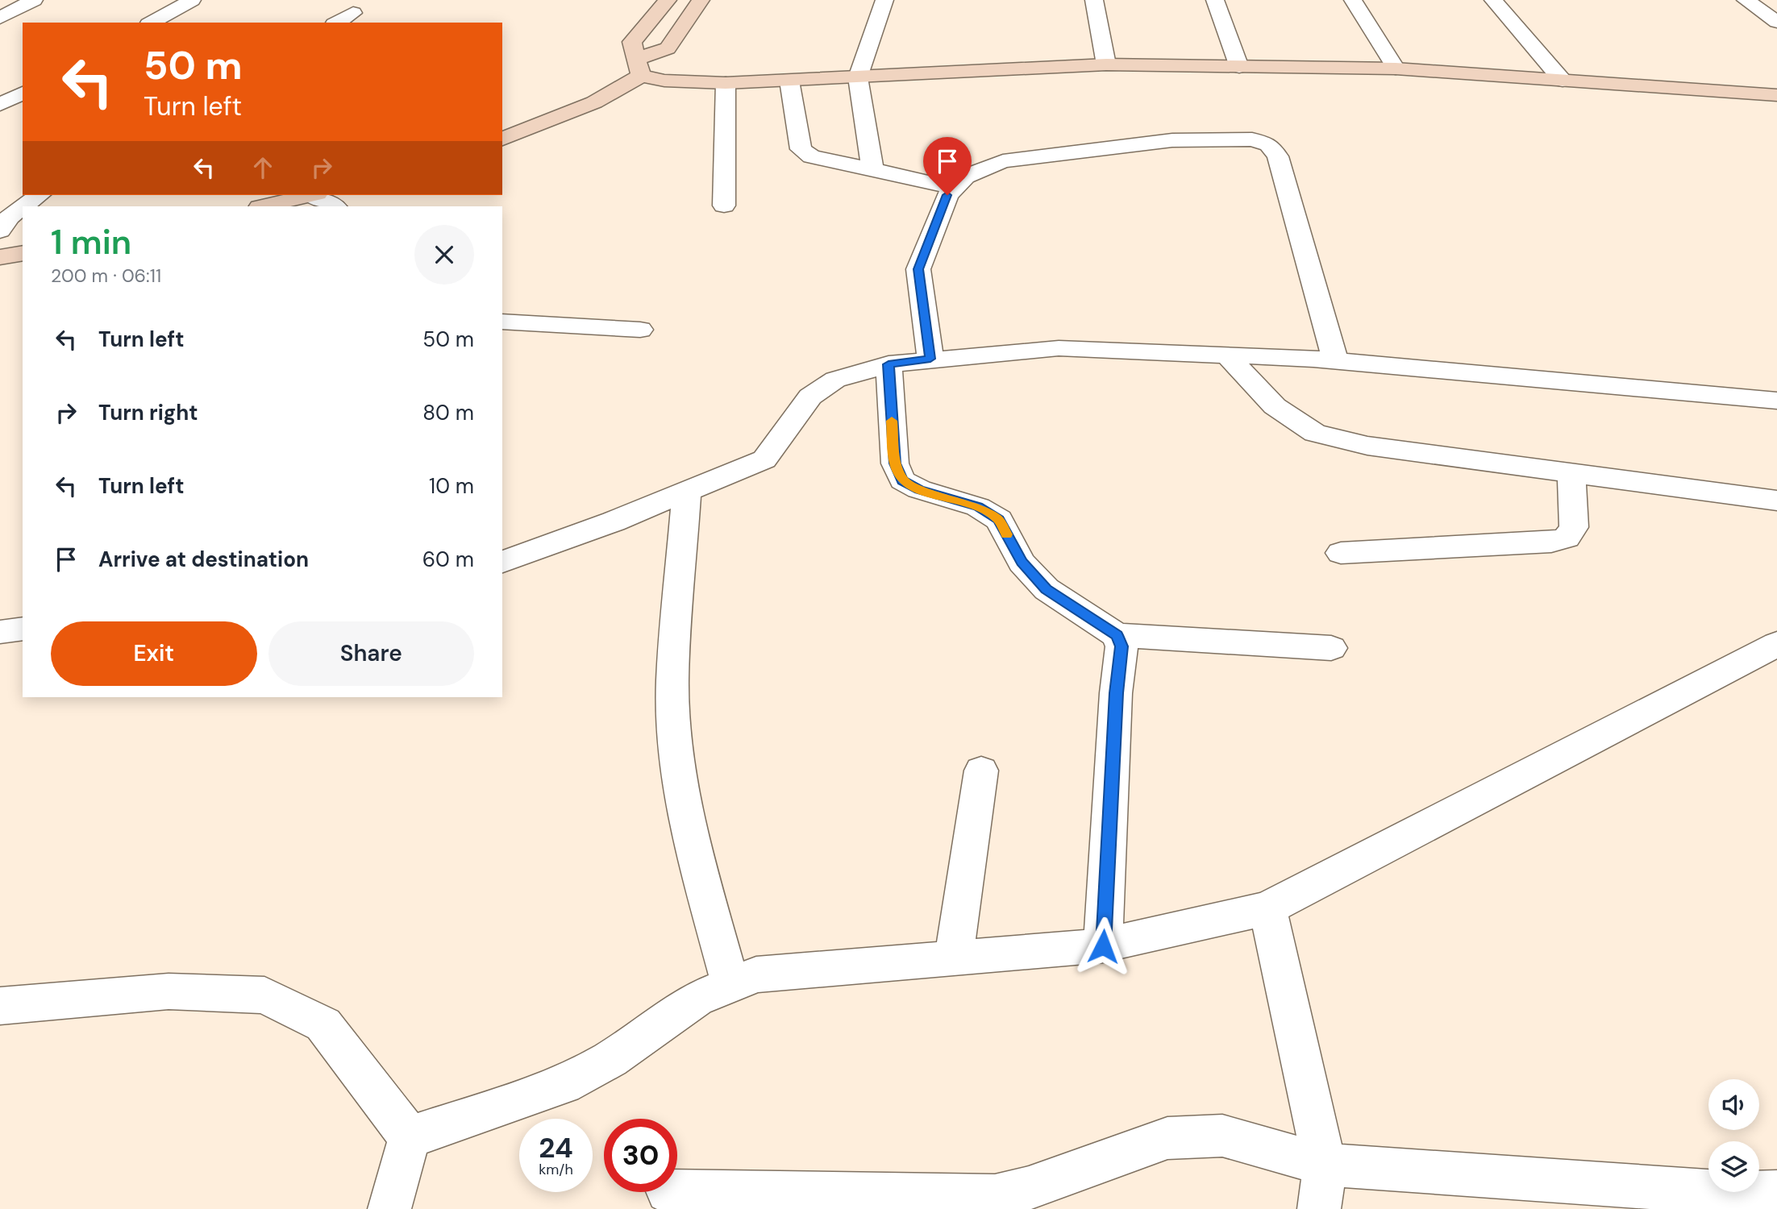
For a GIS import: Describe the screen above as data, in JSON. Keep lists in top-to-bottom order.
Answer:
{
  "page": {
    "turn": ["50 m", "Turn left"],
    "heading": ["1 min", "200 m · 06:11"],
    "list": [
      {
        "name": "Turn left",
        "value": "50 m"
      },
      {
        "name": "Turn right",
        "value": "80 m"
      },
      {
        "name": "Turn left",
        "value": "10 m"
      },
      {
        "name": "Arrive at destination",
        "value": "60 m"
      }
    ],
    "buttons": ["Exit", "Share"],
    "speed": "24 km/h",
    "limit": "30"
  }
}
